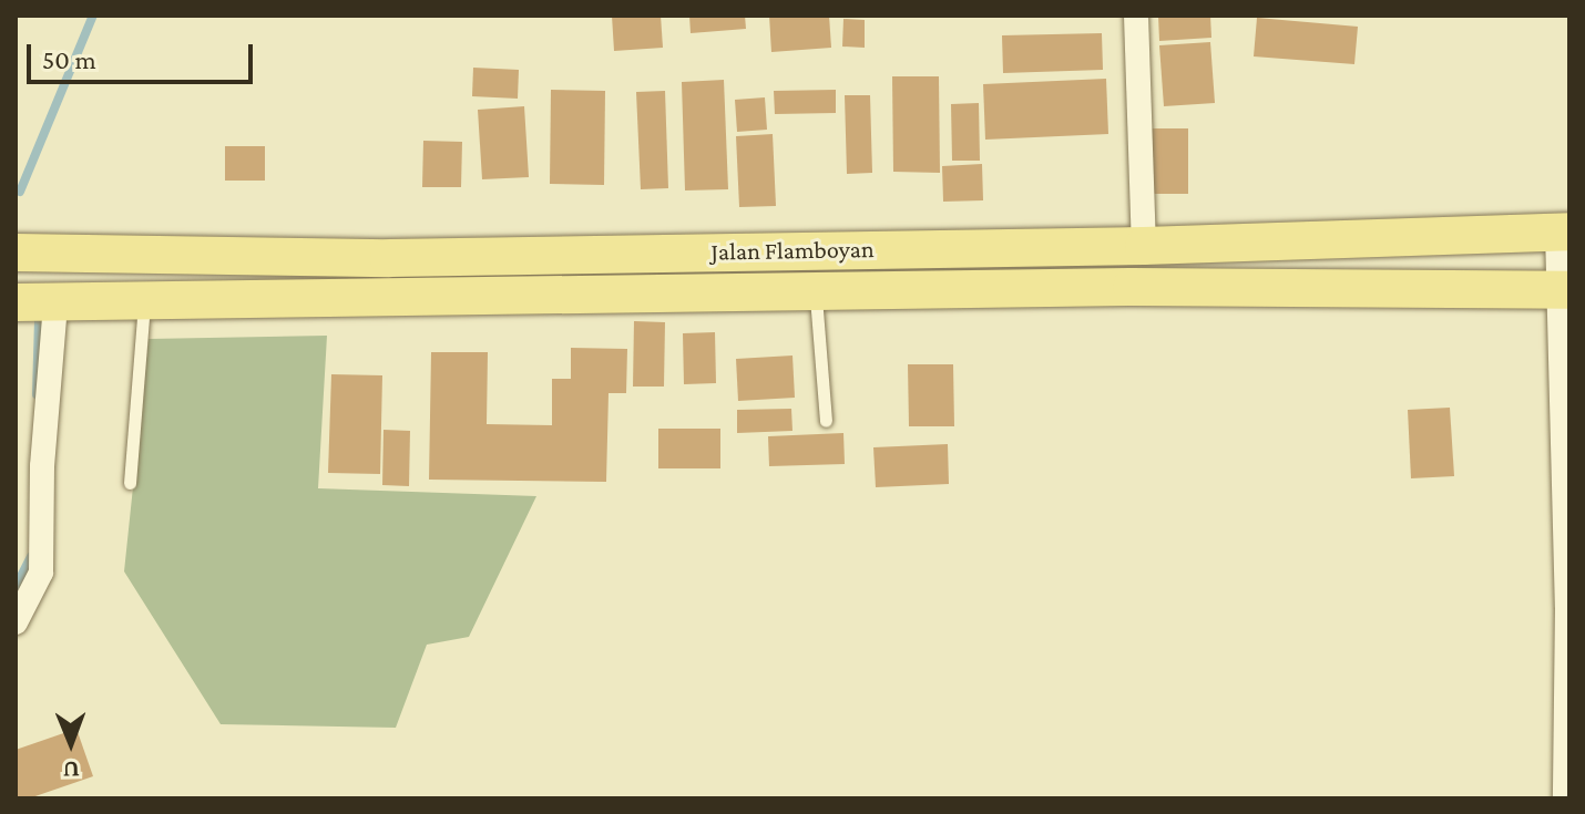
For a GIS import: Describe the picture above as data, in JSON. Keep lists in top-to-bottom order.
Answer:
{
  "streets": {
    "main road": ["Jalan Flamboyan"]
  },
  "scale_bar": "50 m",
  "north": "bottom"
}
